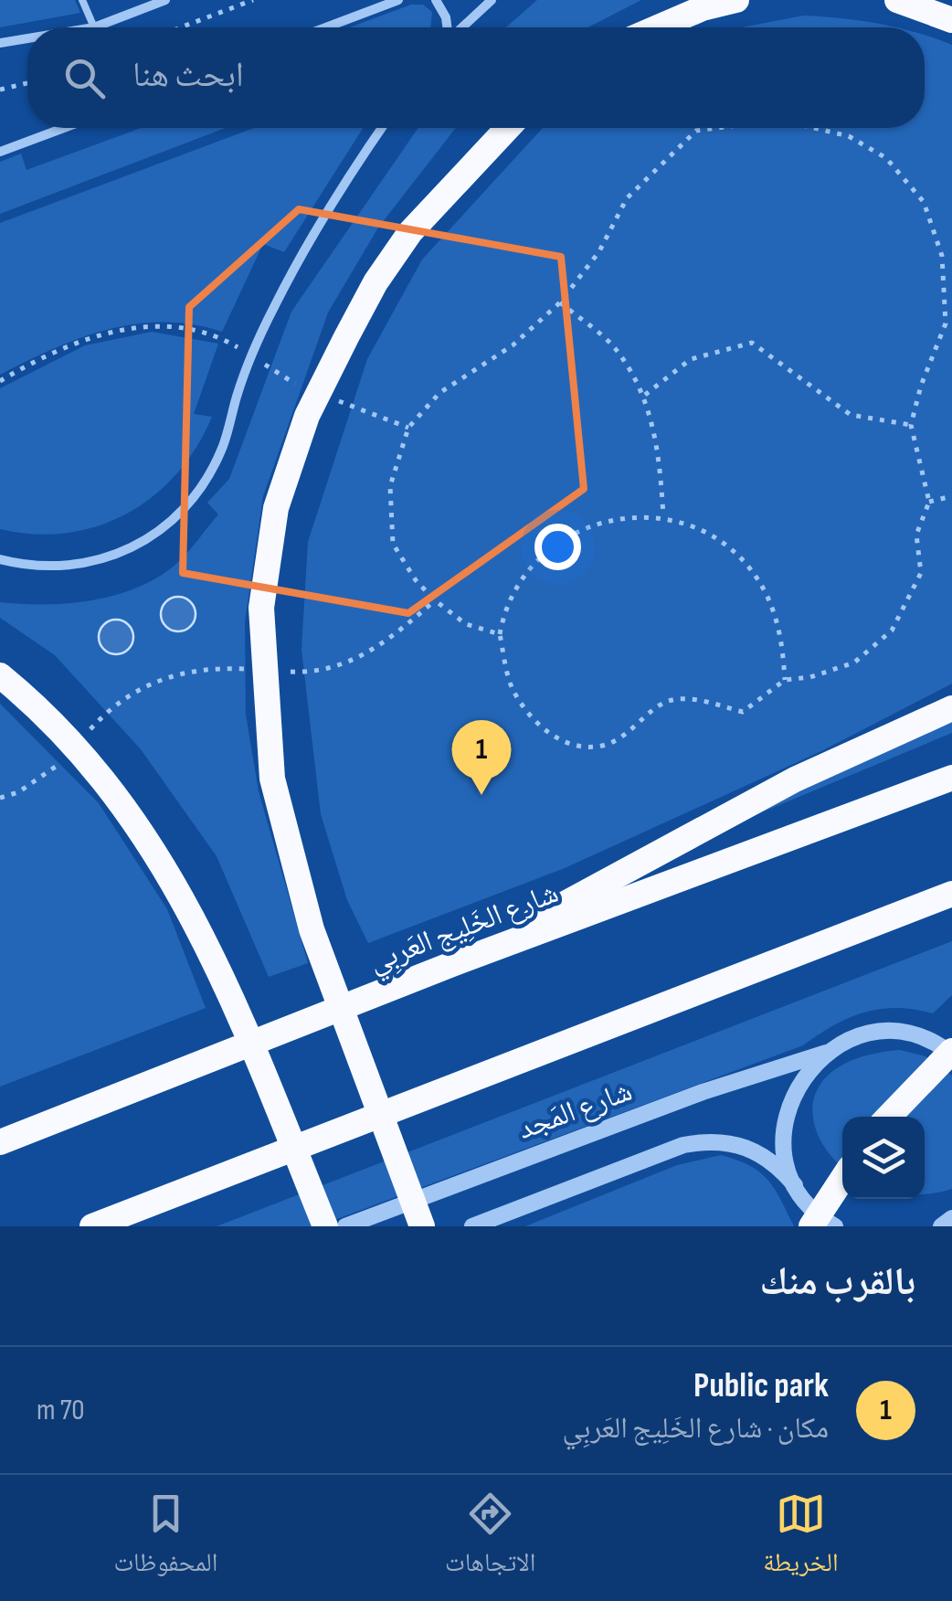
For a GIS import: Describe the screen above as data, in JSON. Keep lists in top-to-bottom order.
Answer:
{
  "streets": {
    "highway": ["شارع الخَلِيج العَربِي"],
    "street": ["شارع المَجد"]
  },
  "page": {
    "search": "ابحث هنا",
    "pins": "1",
    "heading": "بالقرب منك",
    "list": [
      {
        "mark": "1",
        "name": "Public park",
        "note": "مكان · شارع الخَلِيج العَربِي",
        "value": "70 m"
      }
    ],
    "nav": ["الخريطة", "الاتجاهات", "المحفوظات"]
  }
}
